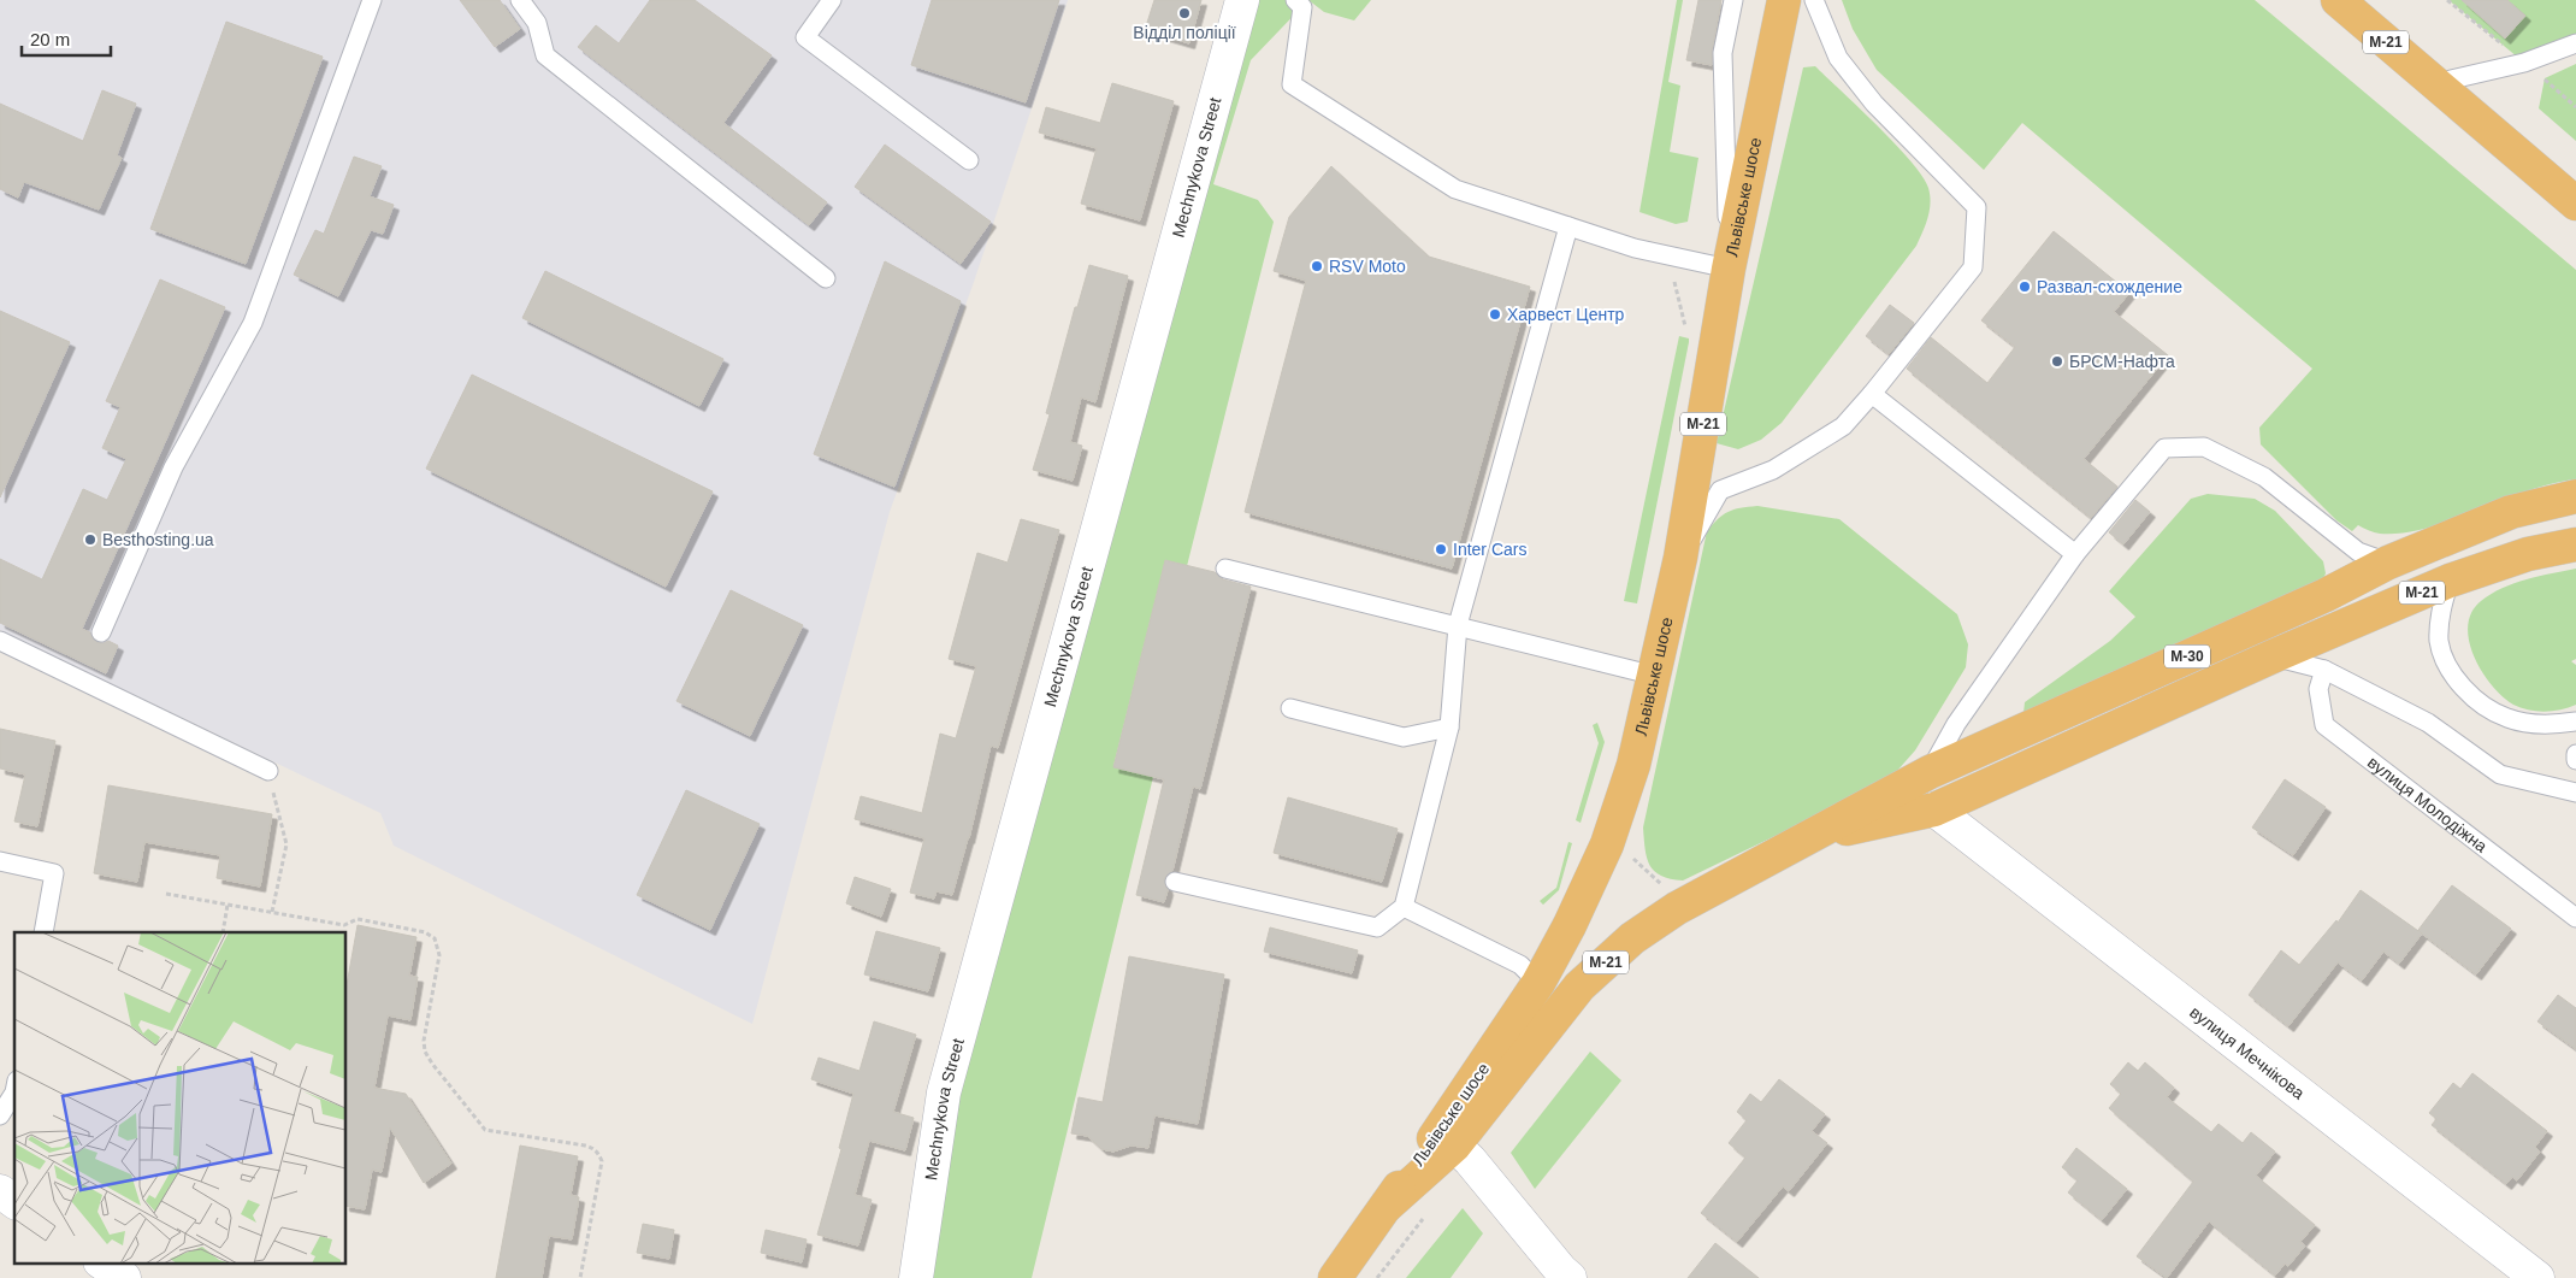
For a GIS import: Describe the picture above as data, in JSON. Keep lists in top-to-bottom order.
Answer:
{
  "streets": {
    "highway": ["М-21", "Львівське шосе", "М-30"],
    "street": ["Mechnykova Street", "вулиця Мечнікова"],
    "lane": ["вулиця Молодіжна"]
  },
  "crossings": [
    ["М-21", "Львівське шосе"],
    ["М-21", "М-30"],
    ["М-21", "вулиця Мечнікова"]
  ],
  "places": [
    "Відділ поліції",
    "RSV Moto",
    "Развал-схождение",
    "Харвест Центр",
    "БРСМ-Нафта",
    "Besthosting.ua",
    "Inter Cars"
  ],
  "scale_bar": "20 m"
}
